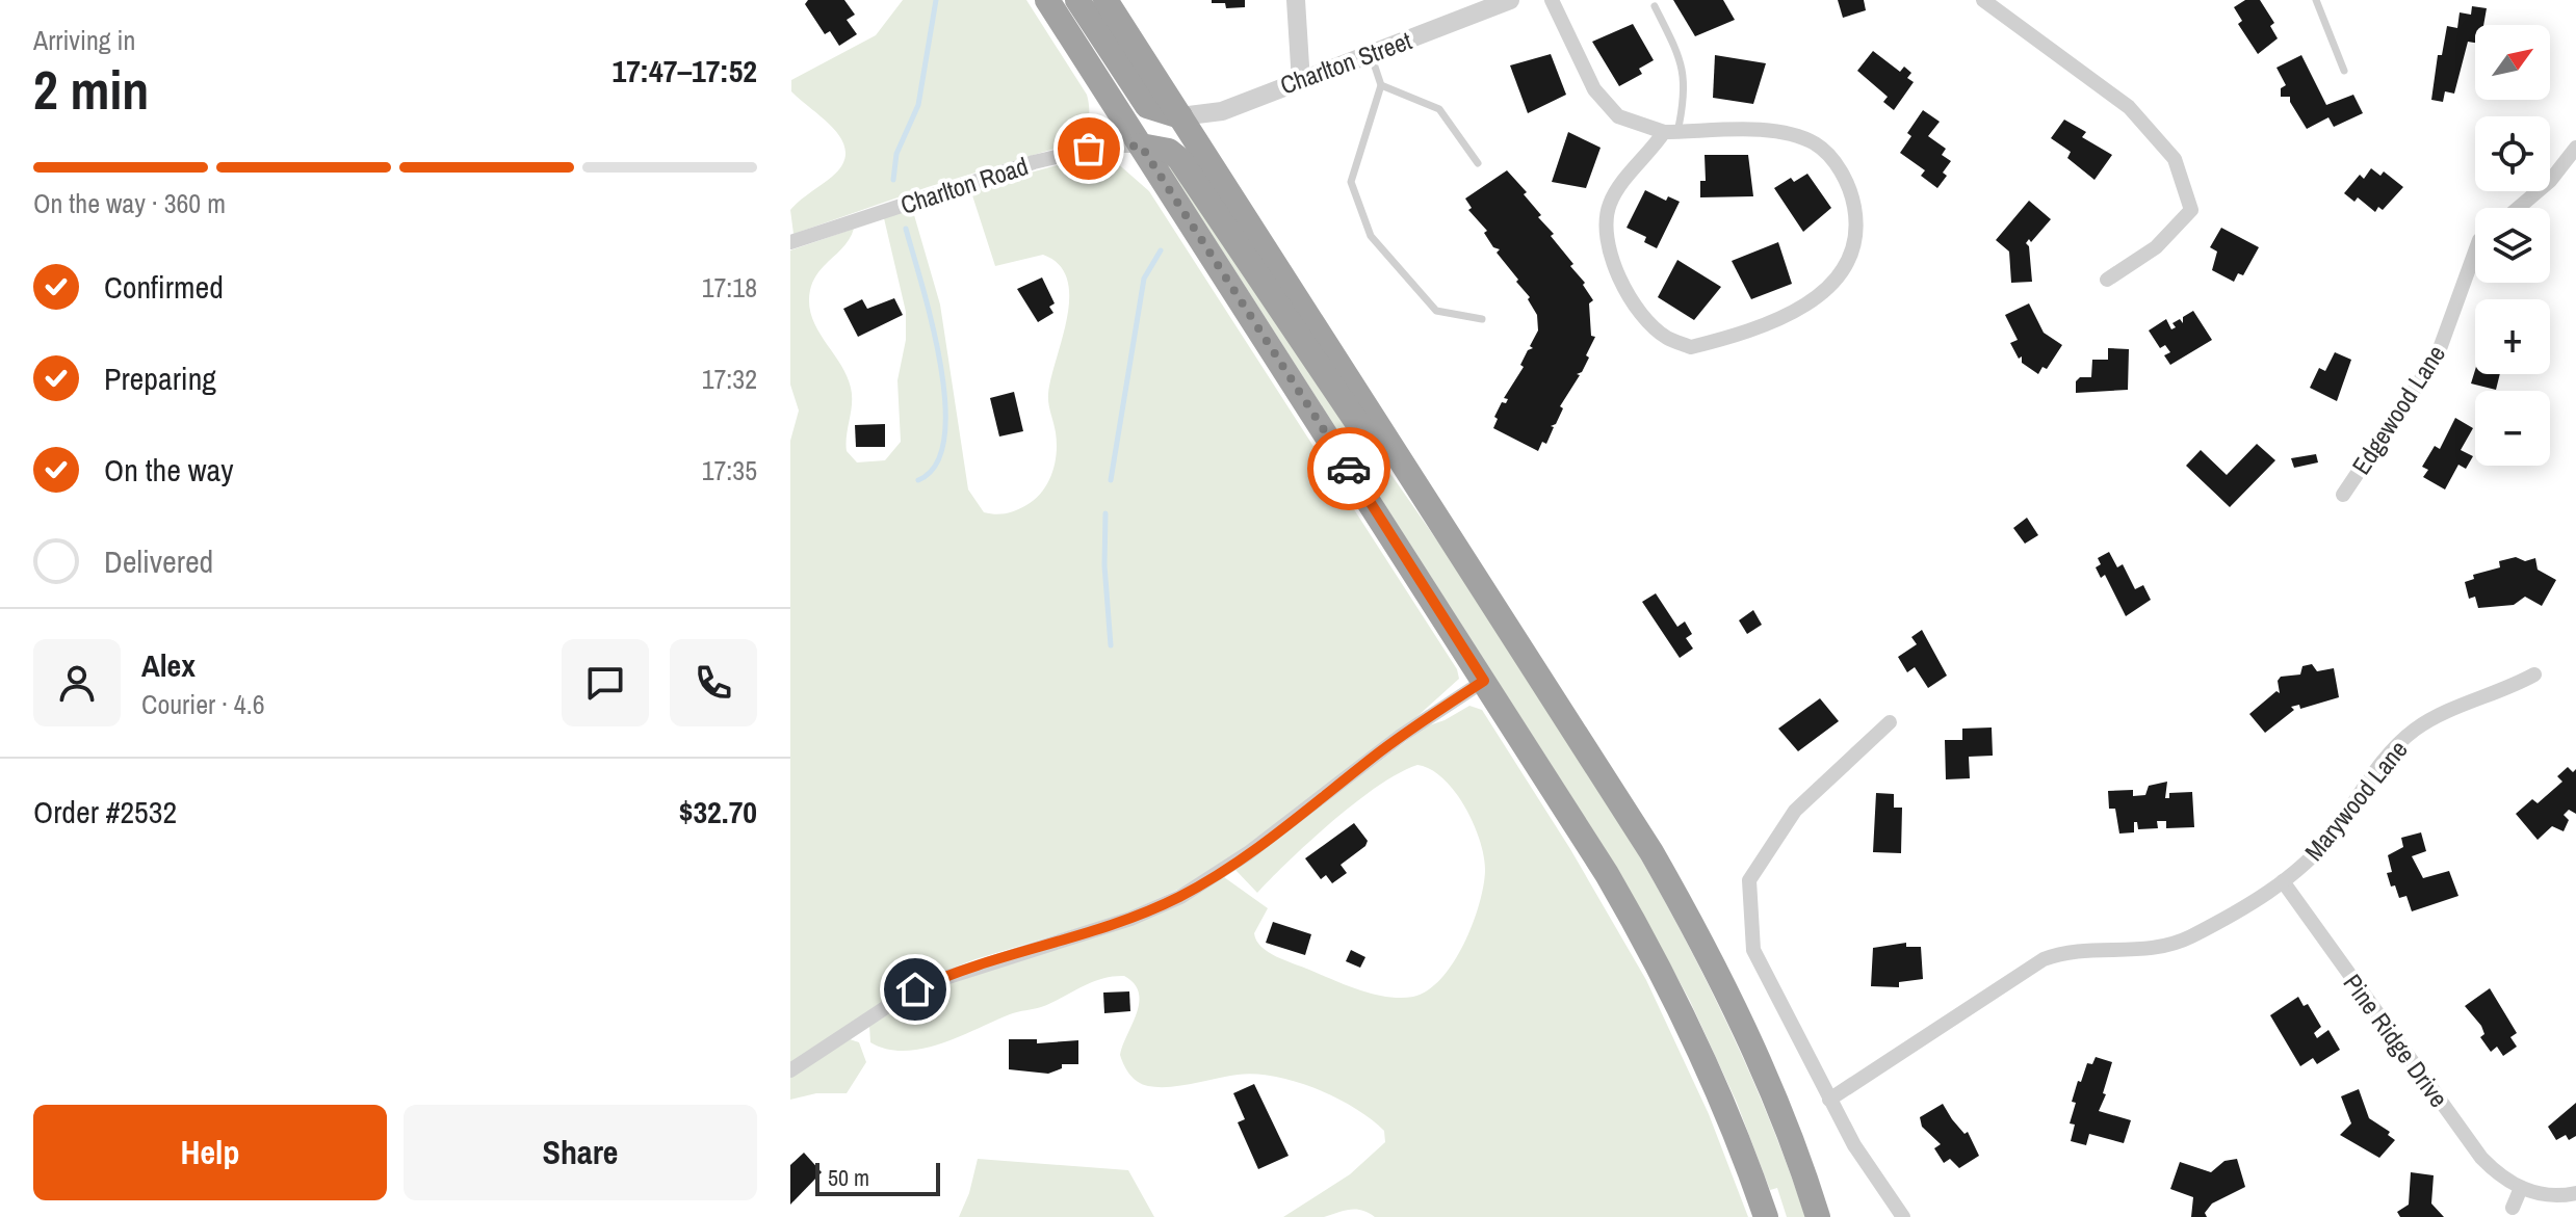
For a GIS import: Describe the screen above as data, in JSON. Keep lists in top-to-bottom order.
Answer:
{
  "streets": {
    "street": [
      "Charlton Street",
      "Charlton Road",
      "Edgewood Lane",
      "Marywood Lane",
      "Pine Ridge Drive"
    ]
  },
  "crossings": [
    ["Marywood Lane", "Pine Ridge Drive"]
  ],
  "scale_bar": "50 m",
  "north": "top right",
  "page": {
    "heading": ["2 min", "Arriving in", "17:47–17:52"],
    "panel": [
      "Alex",
      "Courier · 4.6",
      "Order #2532",
      "$32.70"
    ],
    "map_buttons": ["+", "−"],
    "bar": "On the way · 360 m",
    "list": [
      ["Confirmed", "17:18"],
      ["Preparing", "17:32"],
      ["On the way", "17:35"],
      "Delivered"
    ],
    "buttons": ["Help", "Share"],
    "scale": "50 m"
  }
}
